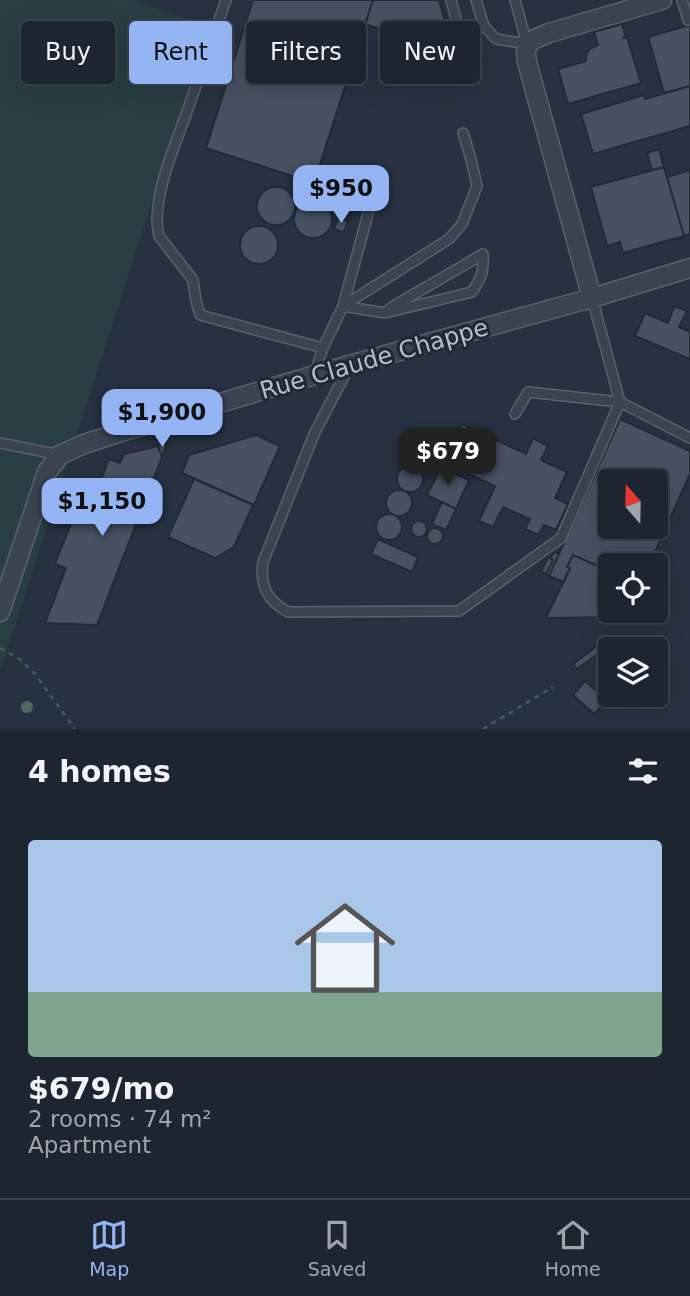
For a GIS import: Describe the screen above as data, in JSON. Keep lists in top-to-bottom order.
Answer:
{
  "streets": {
    "street": ["Rue Claude Chappe"]
  },
  "north": "top",
  "page": {
    "chip": [
      "Buy",
      "Rent",
      "Filters",
      "New"
    ],
    "price": [
      "$950",
      "$1,900",
      "$679",
      "$1,150"
    ],
    "heading": "4 homes",
    "list": [
      {
        "name": "$679/mo",
        "note": "2 rooms · 74 m² · Apartment"
      }
    ],
    "tabs": ["Map", "Saved", "Home"]
  }
}
